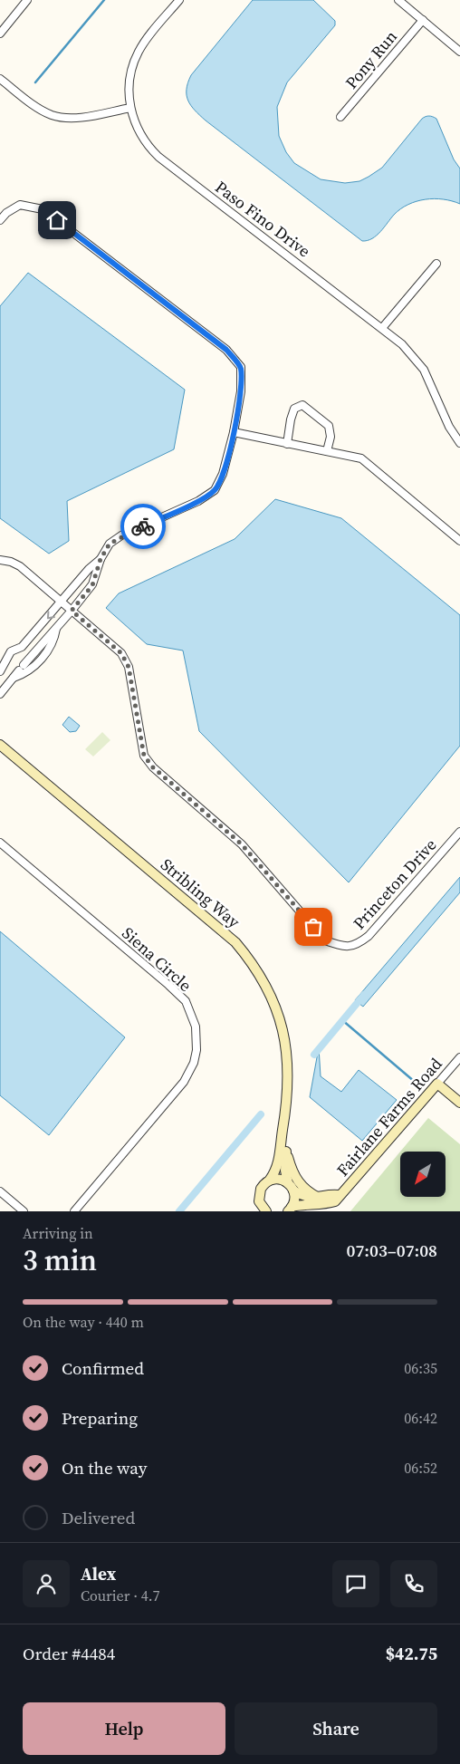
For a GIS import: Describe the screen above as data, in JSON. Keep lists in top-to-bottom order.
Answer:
{
  "streets": {
    "street": [
      "Pony Run",
      "Paso Fino Drive",
      "Princeton Drive",
      "Stribling Way",
      "Siena Circle",
      "Fairlane Farms Road"
    ]
  },
  "crossings": [
    ["Stribling Way", "Fairlane Farms Road"]
  ],
  "north": "bottom left",
  "page": {
    "heading": ["3 min", "Arriving in", "07:03–07:08"],
    "panel": [
      "Alex",
      "Courier · 4.7",
      "Order #4484",
      "$42.75"
    ],
    "bar": "On the way · 440 m",
    "list": [
      ["Confirmed", "06:35"],
      ["Preparing", "06:42"],
      ["On the way", "06:52"],
      "Delivered"
    ],
    "buttons": ["Help", "Share"]
  }
}
